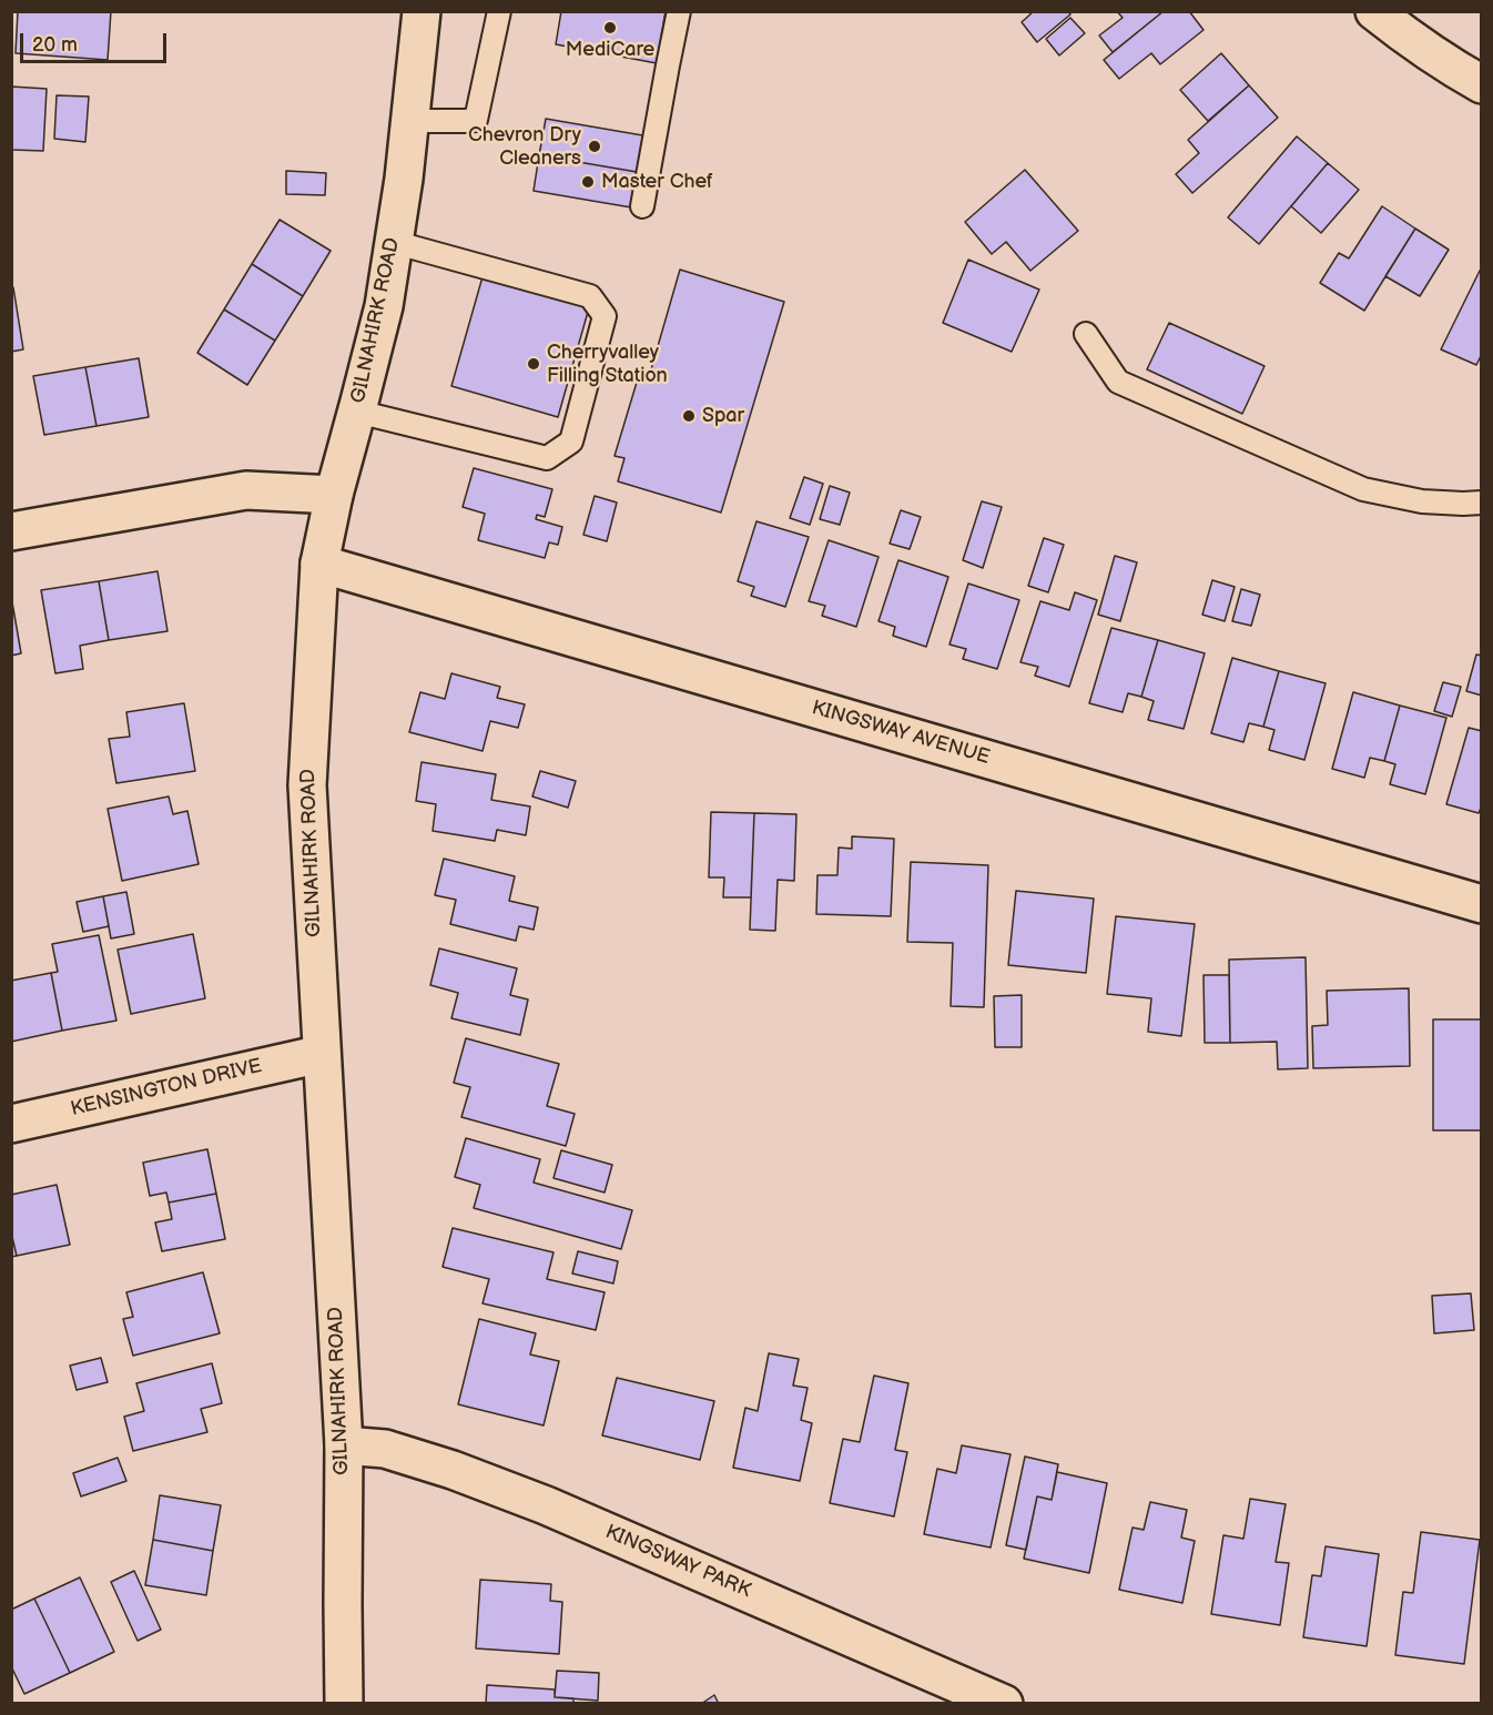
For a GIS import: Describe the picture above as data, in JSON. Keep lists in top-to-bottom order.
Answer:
{
  "streets": {
    "street": [
      "GILNAHIRK ROAD",
      "KINGSWAY AVENUE",
      "KENSINGTON DRIVE",
      "KINGSWAY PARK"
    ]
  },
  "crossings": [
    ["GILNAHIRK ROAD", "KINGSWAY AVENUE"],
    ["GILNAHIRK ROAD", "KENSINGTON DRIVE"],
    ["GILNAHIRK ROAD", "KINGSWAY PARK"]
  ],
  "places": [
    "MediCare",
    "Chevron Dry Cleaners",
    "Master Chef",
    "Cherryvalley Filling Station",
    "Spar"
  ],
  "scale_bar": "20 m"
}
